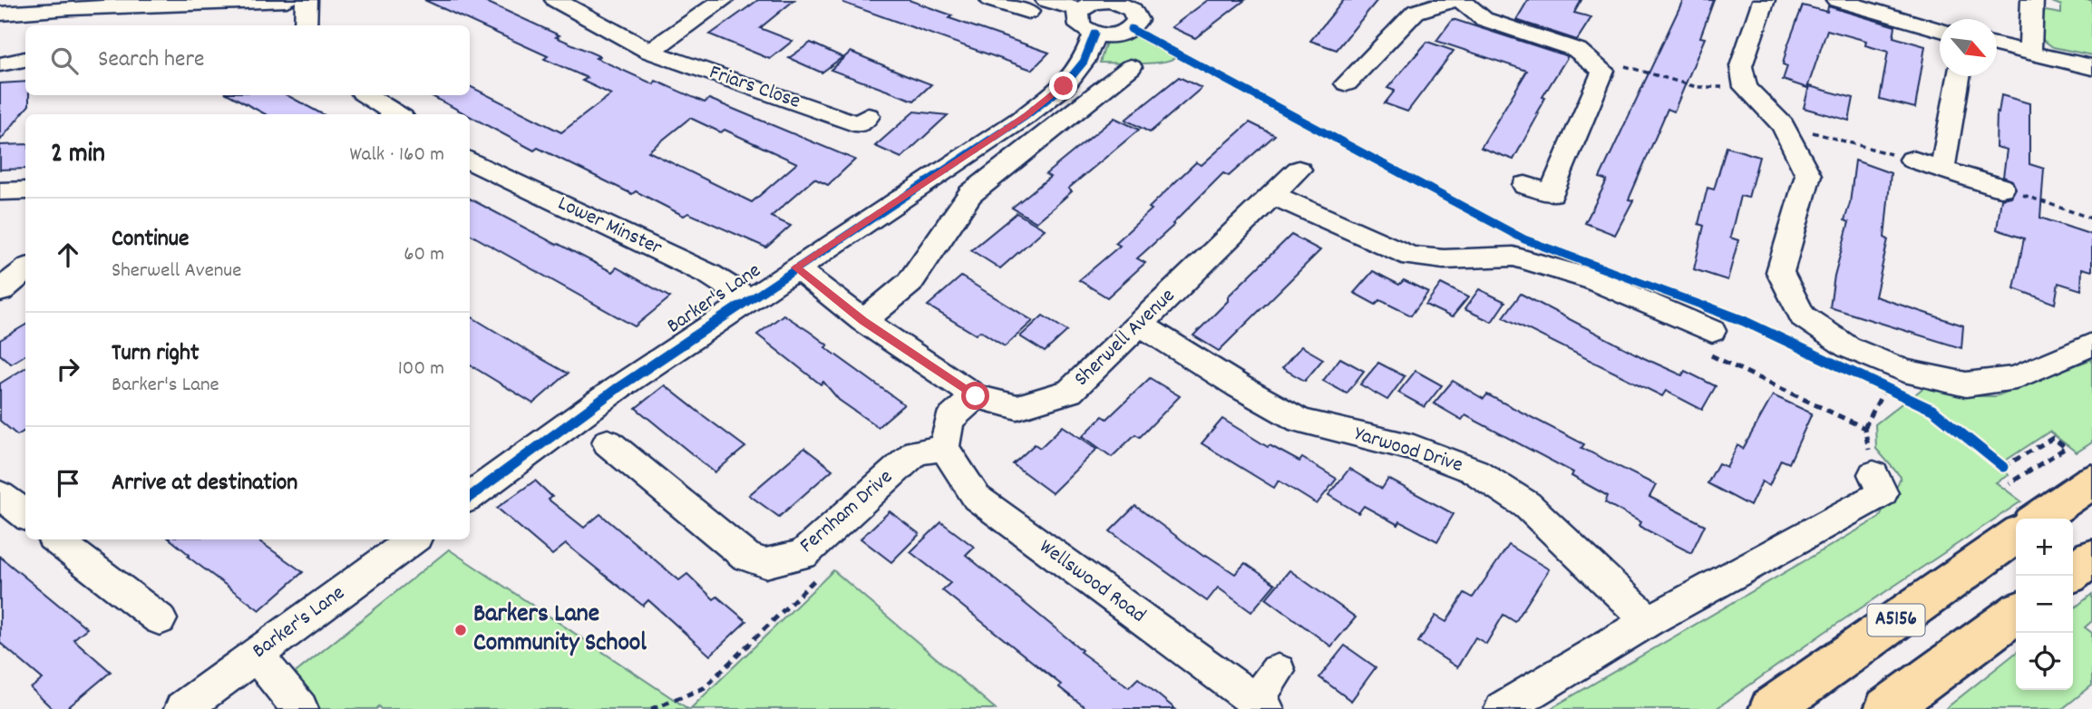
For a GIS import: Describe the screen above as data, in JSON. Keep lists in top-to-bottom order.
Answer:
{
  "streets": {
    "highway": ["A5156"],
    "street": [
      "Friars Close",
      "Lower Minster",
      "Barker's Lane",
      "Sherwell Avenue",
      "Yarwood Drive",
      "Fernham Drive",
      "Wellswood Road"
    ]
  },
  "crossings": [
    ["Lower Minster", "Barker's Lane"],
    ["Barker's Lane", "Sherwell Avenue"],
    ["Sherwell Avenue", "Yarwood Drive"],
    ["Fernham Drive", "Wellswood Road"]
  ],
  "places": ["Barkers Lane Community School"],
  "north": "bottom right",
  "page": {
    "search": "Search here",
    "heading": ["2 min", "Walk · 160 m"],
    "list": [
      ["Continue", "Sherwell Avenue", "60 m"],
      ["Turn right", "Barker's Lane", "100 m"],
      "Arrive at destination"
    ],
    "map_buttons": ["+", "−"]
  }
}
